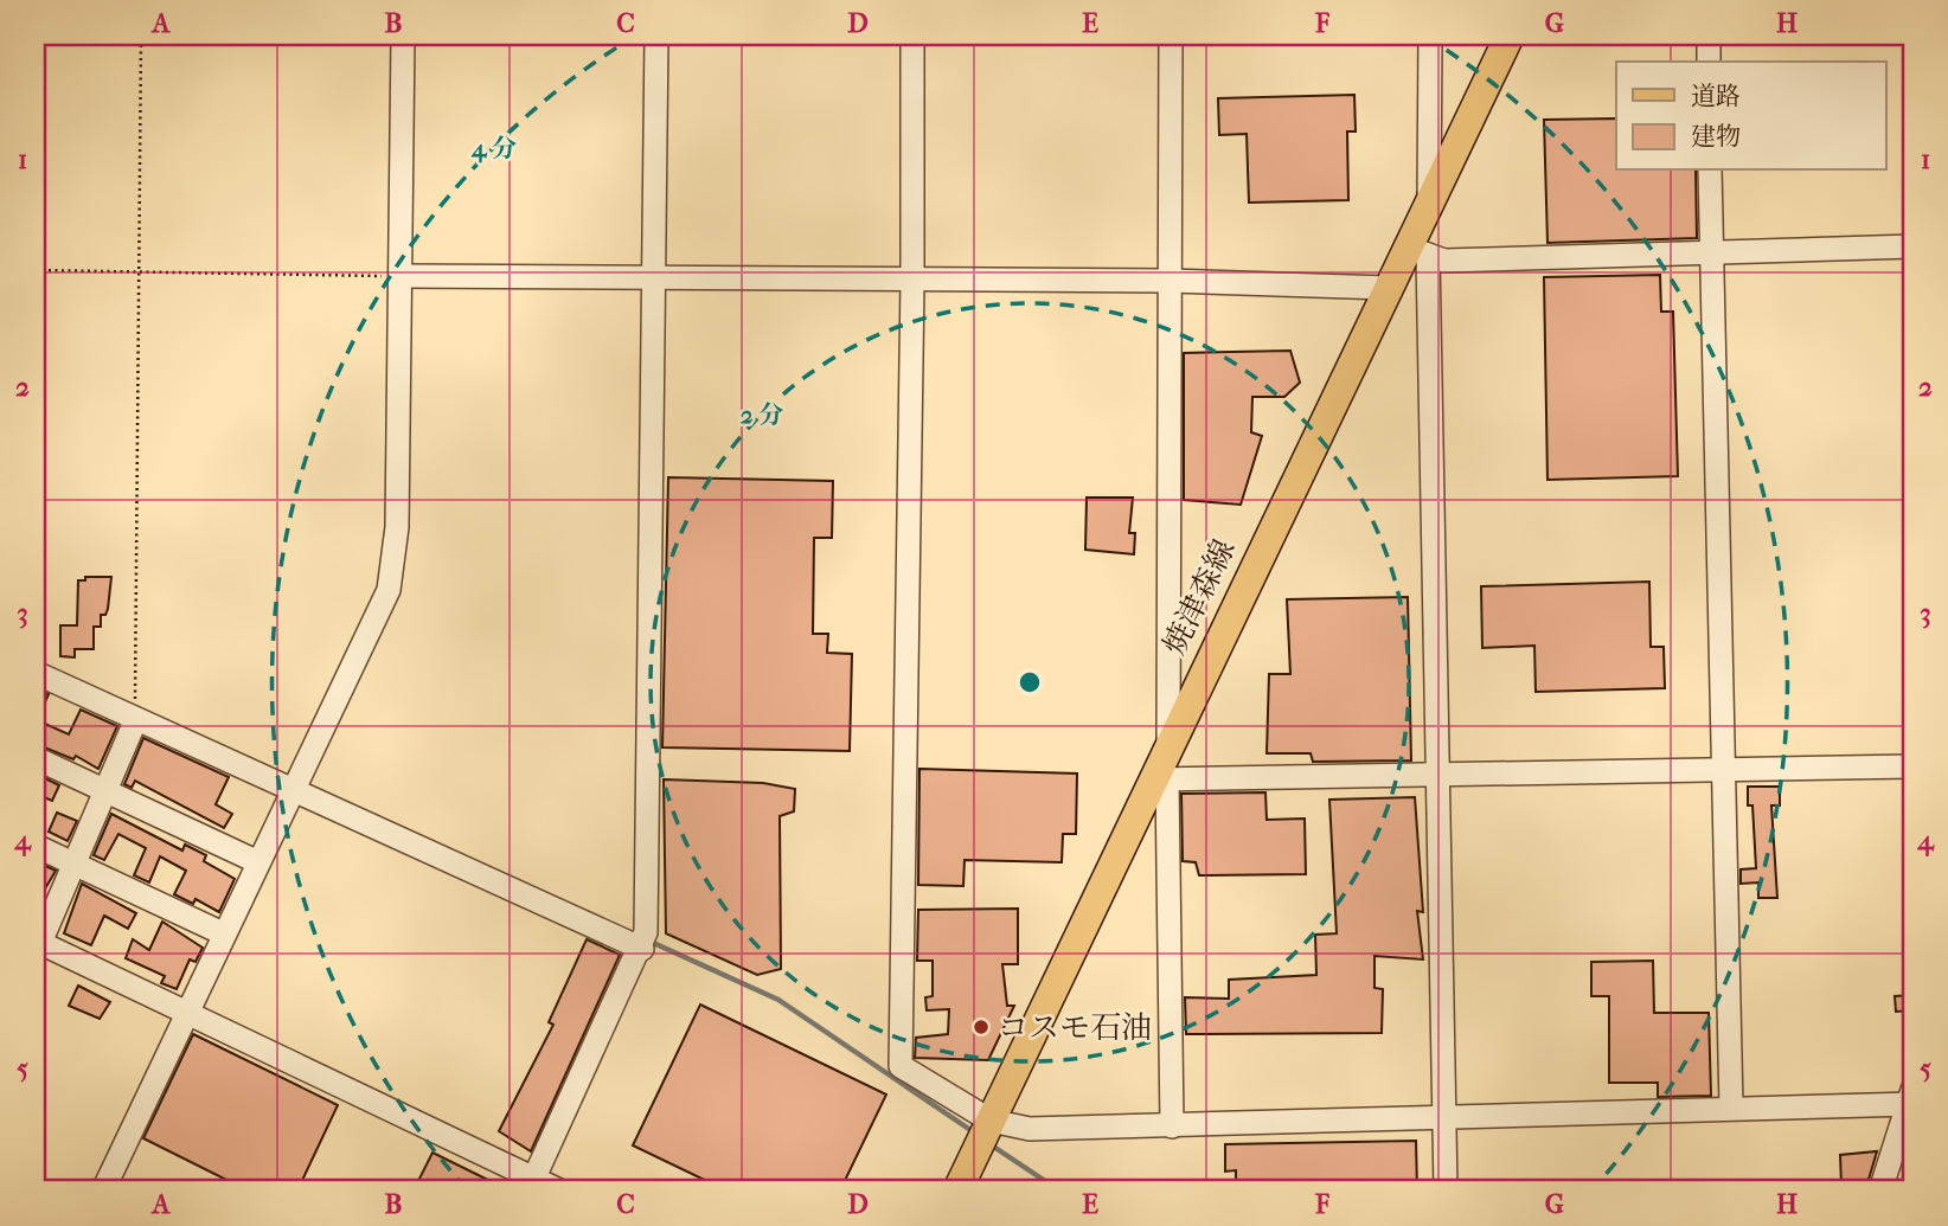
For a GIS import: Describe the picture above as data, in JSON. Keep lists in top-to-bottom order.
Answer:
{
  "streets": {
    "main road": ["焼津森線"]
  },
  "places": ["コスモ石油"],
  "legend": ["道路", "建物"],
  "grid": {
    "columns": [
      "A",
      "B",
      "C",
      "D",
      "E",
      "F",
      "G",
      "H"
    ],
    "rows": [
      "1",
      "2",
      "3",
      "4",
      "5"
    ]
  },
  "rings": ["4 分", "2 分"]
}
